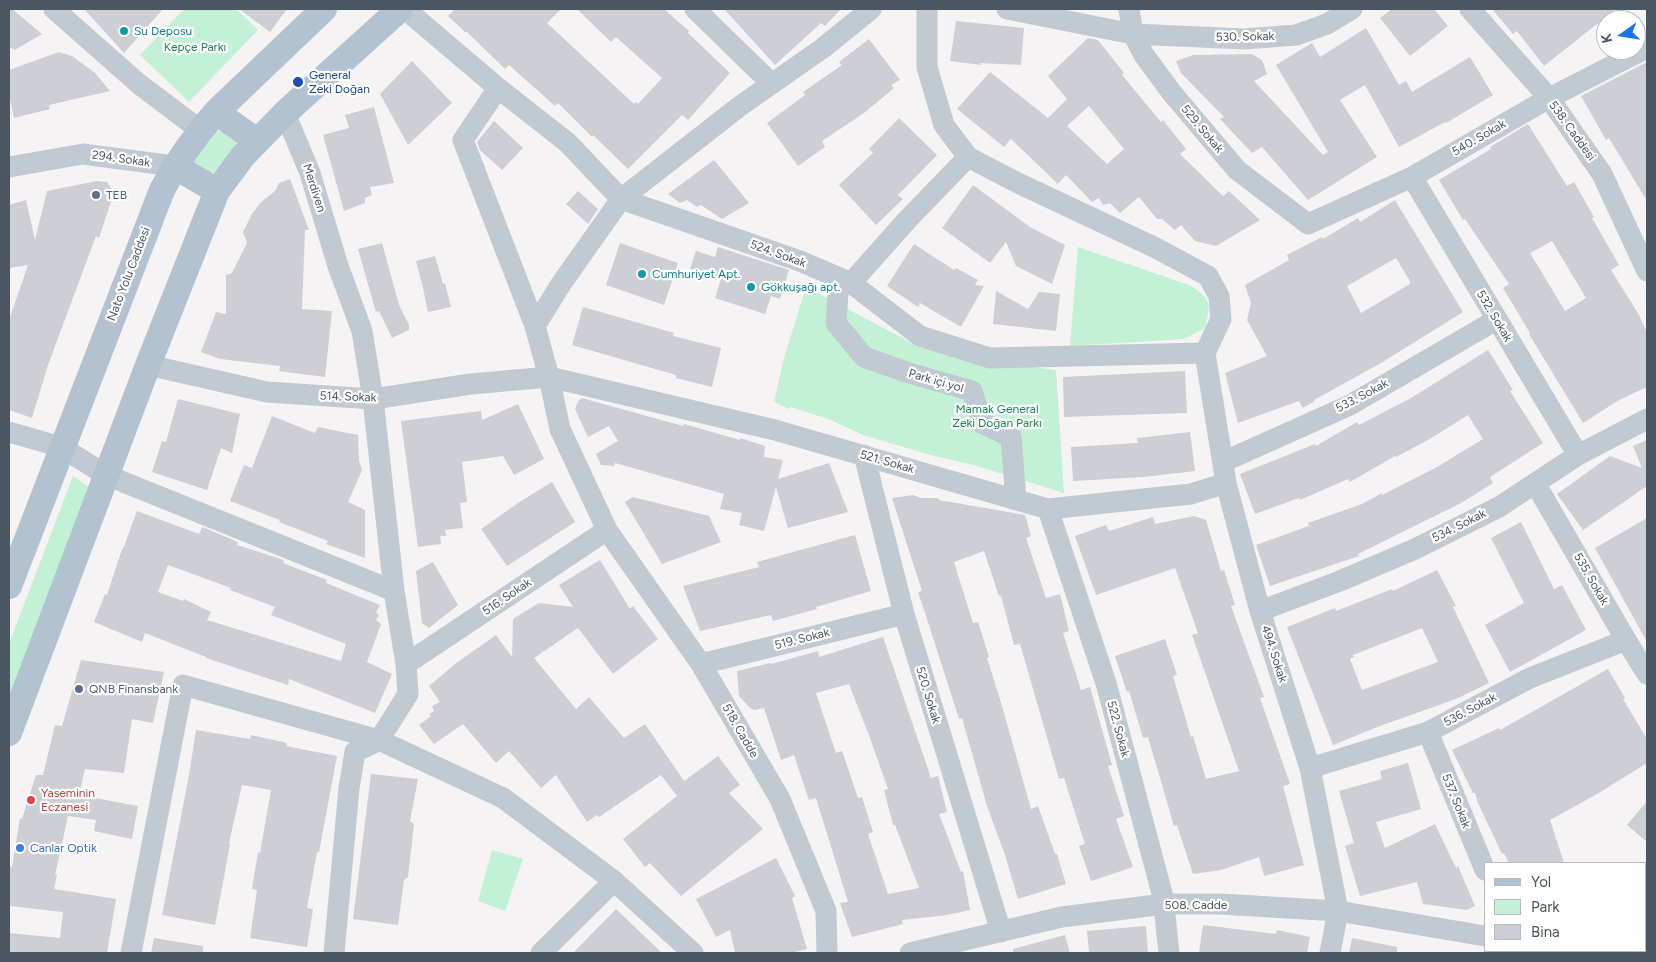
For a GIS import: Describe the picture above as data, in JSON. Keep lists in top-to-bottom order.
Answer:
{
  "streets": {
    "main road": ["Nato Yolu Caddesi"],
    "street": [
      "530. Sokak",
      "529. Sokak",
      "538. Caddesi",
      "540. Sokak",
      "294. Sokak",
      "Merdiven",
      "524. Sokak",
      "532. Sokak",
      "Park içi yol",
      "533. Sokak",
      "514. Sokak",
      "521. Sokak",
      "534. Sokak",
      "535. Sokak",
      "516. Sokak",
      "519. Sokak",
      "494. Sokak",
      "520. Sokak",
      "536. Sokak",
      "522. Sokak",
      "518. Cadde",
      "537. Sokak",
      "508. Cadde"
    ]
  },
  "crossings": [
    ["530. Sokak", "529. Sokak"],
    ["529. Sokak", "540. Sokak"],
    ["538. Caddesi", "540. Sokak"],
    ["540. Sokak", "532. Sokak"],
    ["294. Sokak", "Nato Yolu Caddesi"],
    ["Merdiven", "514. Sokak"],
    ["Merdiven", "516. Sokak"],
    ["524. Sokak", "Park içi yol"],
    ["524. Sokak", "494. Sokak"],
    ["524. Sokak", "518. Cadde"],
    ["532. Sokak", "533. Sokak"],
    ["532. Sokak", "534. Sokak"],
    ["Park içi yol", "521. Sokak"],
    ["533. Sokak", "494. Sokak"],
    ["514. Sokak", "521. Sokak"],
    ["514. Sokak", "518. Cadde"],
    ["521. Sokak", "494. Sokak"],
    ["521. Sokak", "520. Sokak"],
    ["521. Sokak", "522. Sokak"],
    ["521. Sokak", "518. Cadde"],
    ["534. Sokak", "535. Sokak"],
    ["534. Sokak", "494. Sokak"],
    ["535. Sokak", "536. Sokak"],
    ["516. Sokak", "518. Cadde"],
    ["519. Sokak", "520. Sokak"],
    ["519. Sokak", "518. Cadde"],
    ["494. Sokak", "536. Sokak"],
    ["494. Sokak", "508. Cadde"],
    ["520. Sokak", "508. Cadde"],
    ["536. Sokak", "537. Sokak"],
    ["522. Sokak", "508. Cadde"]
  ],
  "parks": ["Kepçe Parkı", "Mamak General Zeki Doğan Parkı"],
  "places": [
    "Su Deposu",
    "General Zeki Doğan",
    "TEB",
    "Cumhuriyet Apt.",
    "Gökkuşağı apt.",
    "QNB Finansbank",
    "Yaseminin Eczanesi",
    "Canlar Optik"
  ],
  "legend": ["Yol", "Park", "Bina"],
  "north": "left"
}
